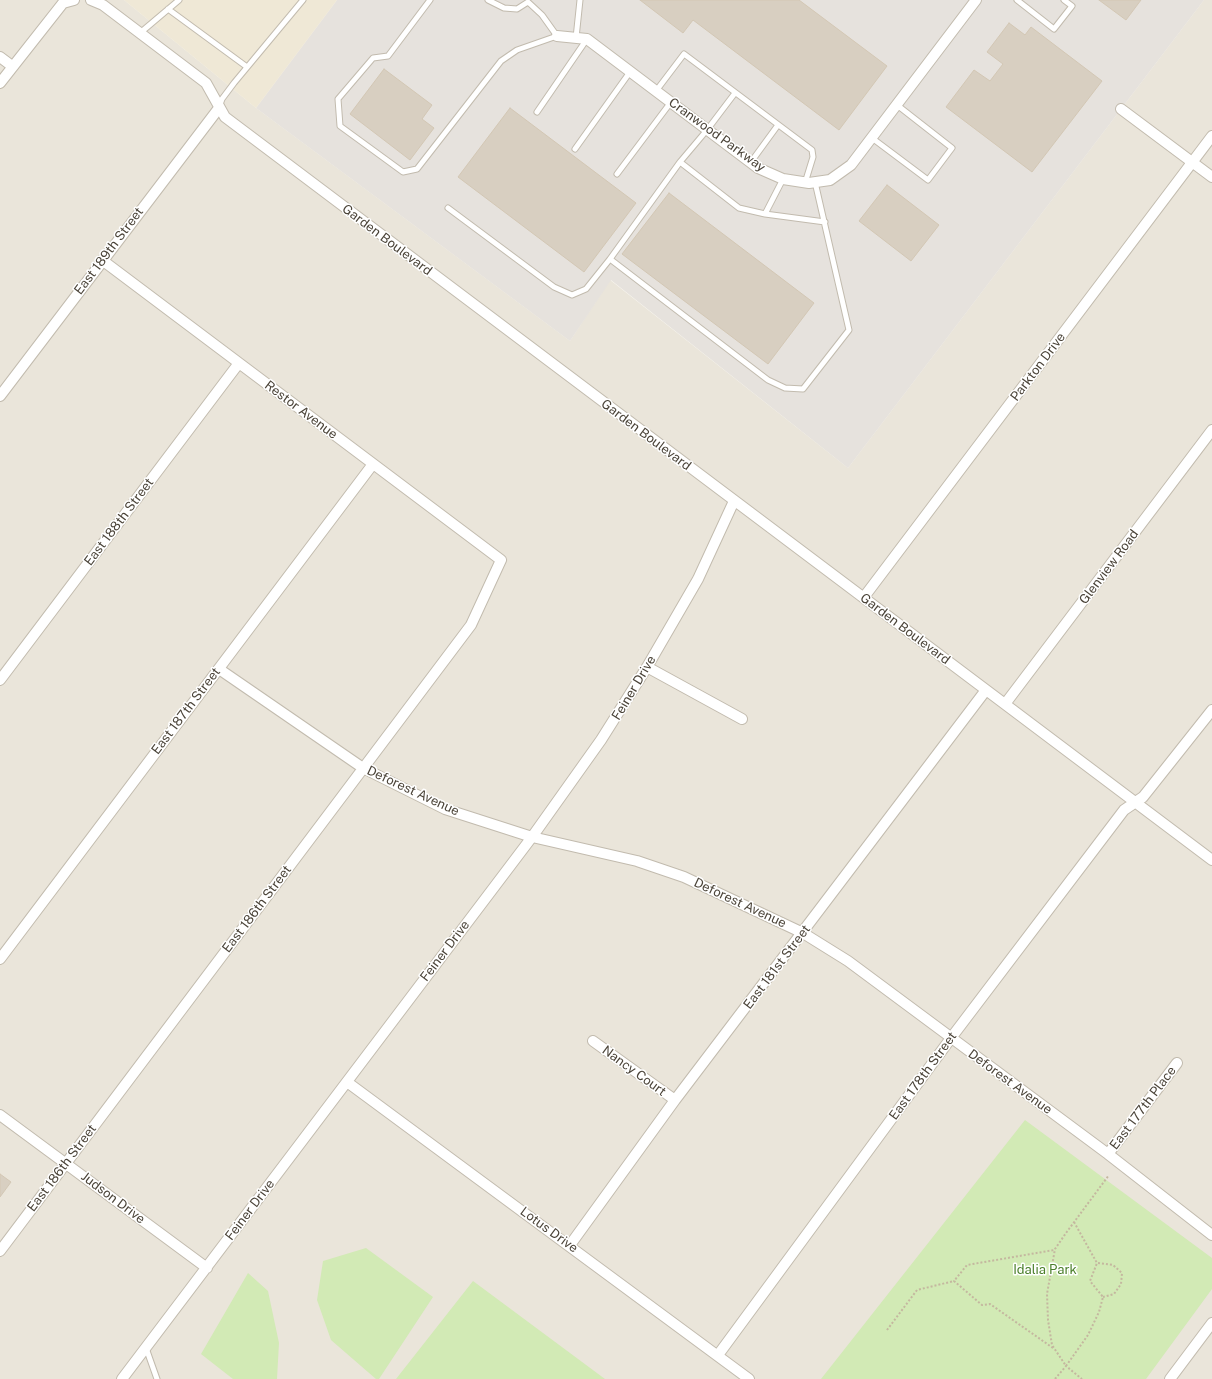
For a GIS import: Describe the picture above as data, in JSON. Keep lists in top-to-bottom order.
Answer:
{
  "streets": {
    "street": [
      "Cranwood Parkway",
      "Garden Boulevard",
      "East 189th Street",
      "Parkton Drive",
      "Restor Avenue",
      "East 188th Street",
      "Glenview Road",
      "Feiner Drive",
      "East 187th Street",
      "Deforest Avenue",
      "East 186th Street",
      "East 181st Street",
      "Nancy Court",
      "East 178th Street",
      "East 177th Place",
      "Judson Drive",
      "Lotus Drive"
    ]
  },
  "crossings": [
    ["Garden Boulevard", "East 189th Street"],
    ["Garden Boulevard", "Parkton Drive"],
    ["Garden Boulevard", "Glenview Road"],
    ["Garden Boulevard", "Feiner Drive"],
    ["Garden Boulevard", "East 181st Street"],
    ["Garden Boulevard", "East 178th Street"],
    ["East 189th Street", "Restor Avenue"],
    ["Restor Avenue", "East 188th Street"],
    ["Restor Avenue", "East 187th Street"],
    ["Restor Avenue", "East 186th Street"],
    ["Feiner Drive", "Deforest Avenue"],
    ["Feiner Drive", "Judson Drive"],
    ["Feiner Drive", "Lotus Drive"],
    ["East 187th Street", "Deforest Avenue"],
    ["Deforest Avenue", "East 186th Street"],
    ["Deforest Avenue", "East 181st Street"],
    ["Deforest Avenue", "East 178th Street"],
    ["Deforest Avenue", "East 177th Place"],
    ["East 186th Street", "Judson Drive"],
    ["East 181st Street", "Nancy Court"],
    ["East 181st Street", "Lotus Drive"],
    ["East 178th Street", "Lotus Drive"]
  ],
  "parks": ["Idalia Park"]
}
